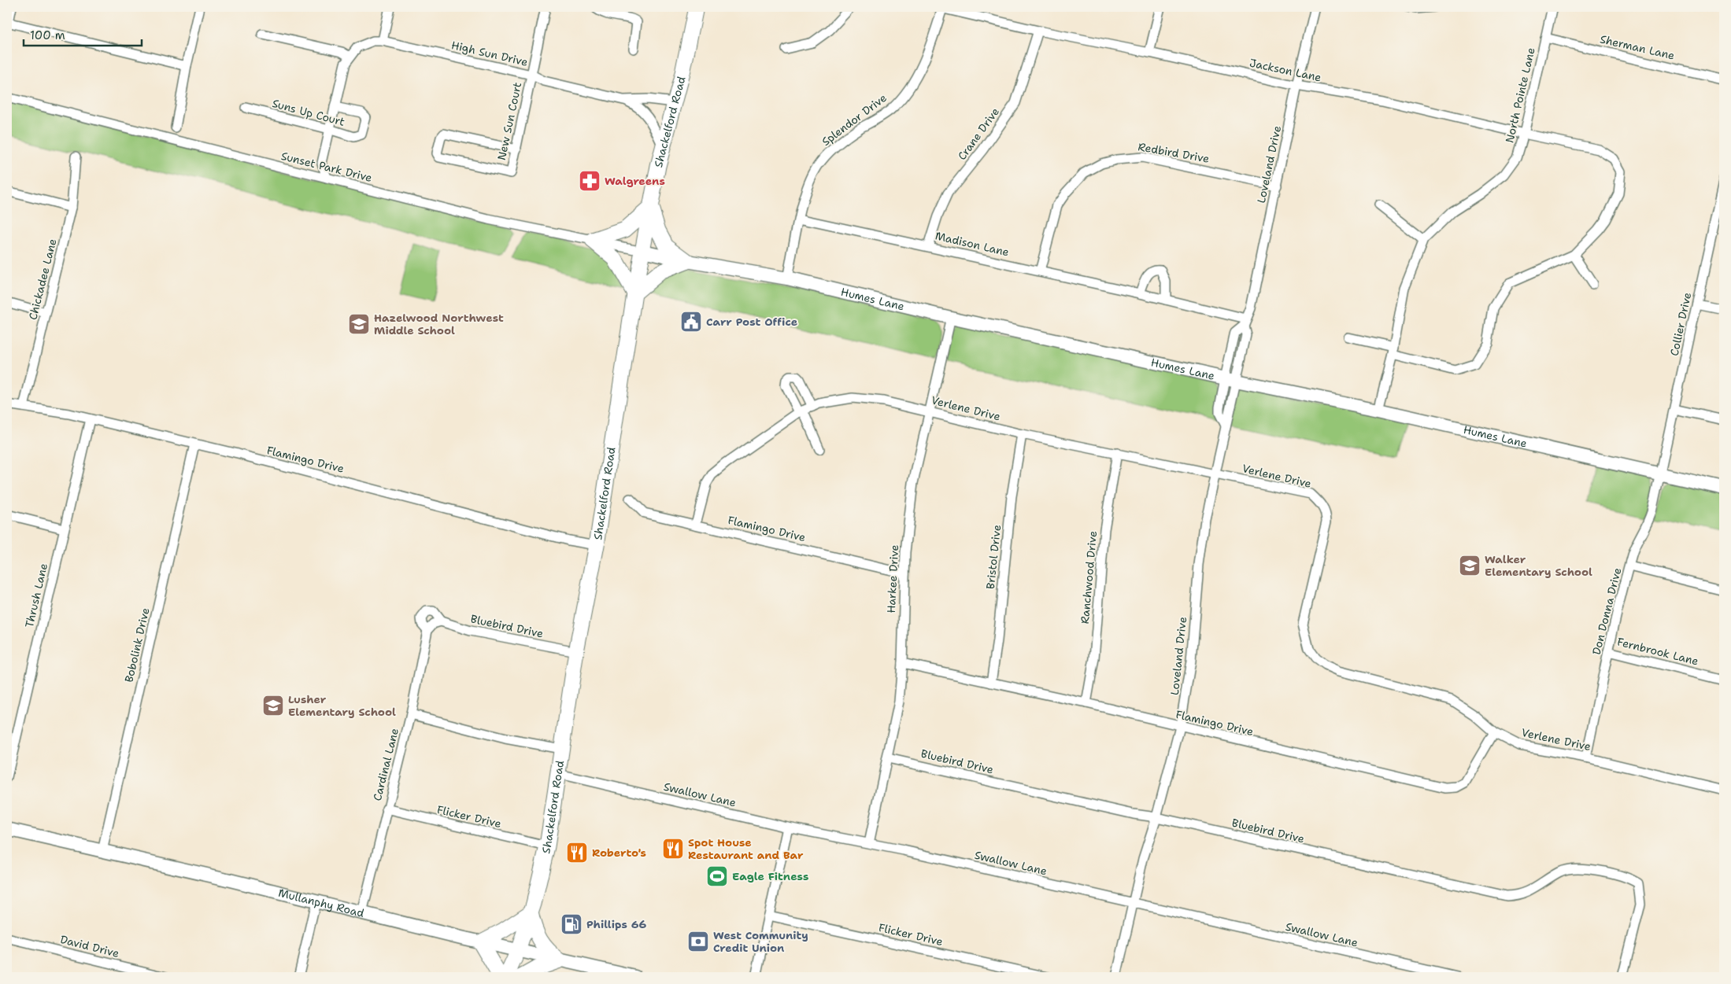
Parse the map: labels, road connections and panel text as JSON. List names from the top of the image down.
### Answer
{
  "streets": {
    "main road": ["Shackelford Road"],
    "street": [
      "Sherman Lane",
      "High Sun Drive",
      "Jackson Lane",
      "North Pointe Lane",
      "Suns Up Court",
      "Splendor Drive",
      "New Sun Court",
      "Crane Drive",
      "Redbird Drive",
      "Loveland Drive",
      "Sunset Park Drive",
      "Madison Lane",
      "Chickadee Lane",
      "Humes Lane",
      "Collier Drive",
      "Verlene Drive",
      "Flamingo Drive",
      "Bristol Drive",
      "Ranchwood Drive",
      "Harkee Drive",
      "Thrush Lane",
      "Don Donna Drive",
      "Bluebird Drive",
      "Bobolink Drive",
      "Fernbrook Lane",
      "Cardinal Lane",
      "Swallow Lane",
      "Flicker Drive",
      "Mullanphy Road",
      "David Drive"
    ]
  },
  "crossings": [
    ["Sherman Lane", "North Pointe Lane"],
    ["High Sun Drive", "Suns Up Court"],
    ["High Sun Drive", "New Sun Court"],
    ["High Sun Drive", "Shackelford Road"],
    ["High Sun Drive", "Sunset Park Drive"],
    ["Jackson Lane", "North Pointe Lane"],
    ["Jackson Lane", "Splendor Drive"],
    ["Jackson Lane", "Crane Drive"],
    ["Jackson Lane", "Loveland Drive"],
    ["North Pointe Lane", "Humes Lane"],
    ["Splendor Drive", "Madison Lane"],
    ["Splendor Drive", "Humes Lane"],
    ["Shackelford Road", "Sunset Park Drive"],
    ["Shackelford Road", "Humes Lane"],
    ["Shackelford Road", "Flamingo Drive"],
    ["Shackelford Road", "Bluebird Drive"],
    ["Shackelford Road", "Swallow Lane"],
    ["Shackelford Road", "Flicker Drive"],
    ["Shackelford Road", "Mullanphy Road"],
    ["Crane Drive", "Madison Lane"],
    ["Redbird Drive", "Loveland Drive"],
    ["Redbird Drive", "Madison Lane"],
    ["Loveland Drive", "Madison Lane"],
    ["Loveland Drive", "Humes Lane"],
    ["Loveland Drive", "Verlene Drive"],
    ["Loveland Drive", "Flamingo Drive"],
    ["Loveland Drive", "Bluebird Drive"],
    ["Loveland Drive", "Swallow Lane"],
    ["Sunset Park Drive", "Humes Lane"],
    ["Chickadee Lane", "Flamingo Drive"],
    ["Humes Lane", "Collier Drive"],
    ["Humes Lane", "Harkee Drive"],
    ["Humes Lane", "Don Donna Drive"],
    ["Collier Drive", "Don Donna Drive"],
    ["Verlene Drive", "Flamingo Drive"],
    ["Verlene Drive", "Bristol Drive"],
    ["Verlene Drive", "Ranchwood Drive"],
    ["Verlene Drive", "Harkee Drive"],
    ["Verlene Drive", "Don Donna Drive"],
    ["Flamingo Drive", "Bristol Drive"],
    ["Flamingo Drive", "Ranchwood Drive"],
    ["Flamingo Drive", "Harkee Drive"],
    ["Flamingo Drive", "Thrush Lane"],
    ["Flamingo Drive", "Bobolink Drive"],
    ["Harkee Drive", "Bluebird Drive"],
    ["Harkee Drive", "Swallow Lane"],
    ["Don Donna Drive", "Fernbrook Lane"],
    ["Bluebird Drive", "Cardinal Lane"],
    ["Bobolink Drive", "Mullanphy Road"],
    ["Cardinal Lane", "Flicker Drive"],
    ["Cardinal Lane", "Mullanphy Road"]
  ],
  "places": {
    "pharmacy": ["Walgreens"],
    "public building": ["Carr Post Office"],
    "school or university": ["Hazelwood Northwest Middle School", "Walker Elementary School", "Lusher Elementary School"],
    "restaurant": ["Spot House Restaurant and Bar", "Roberto's"],
    "sports": ["Eagle Fitness"],
    "fuel station": ["Phillips 66"],
    "bank": ["West Community Credit Union"]
  },
  "scale_bar": "100 m"
}
